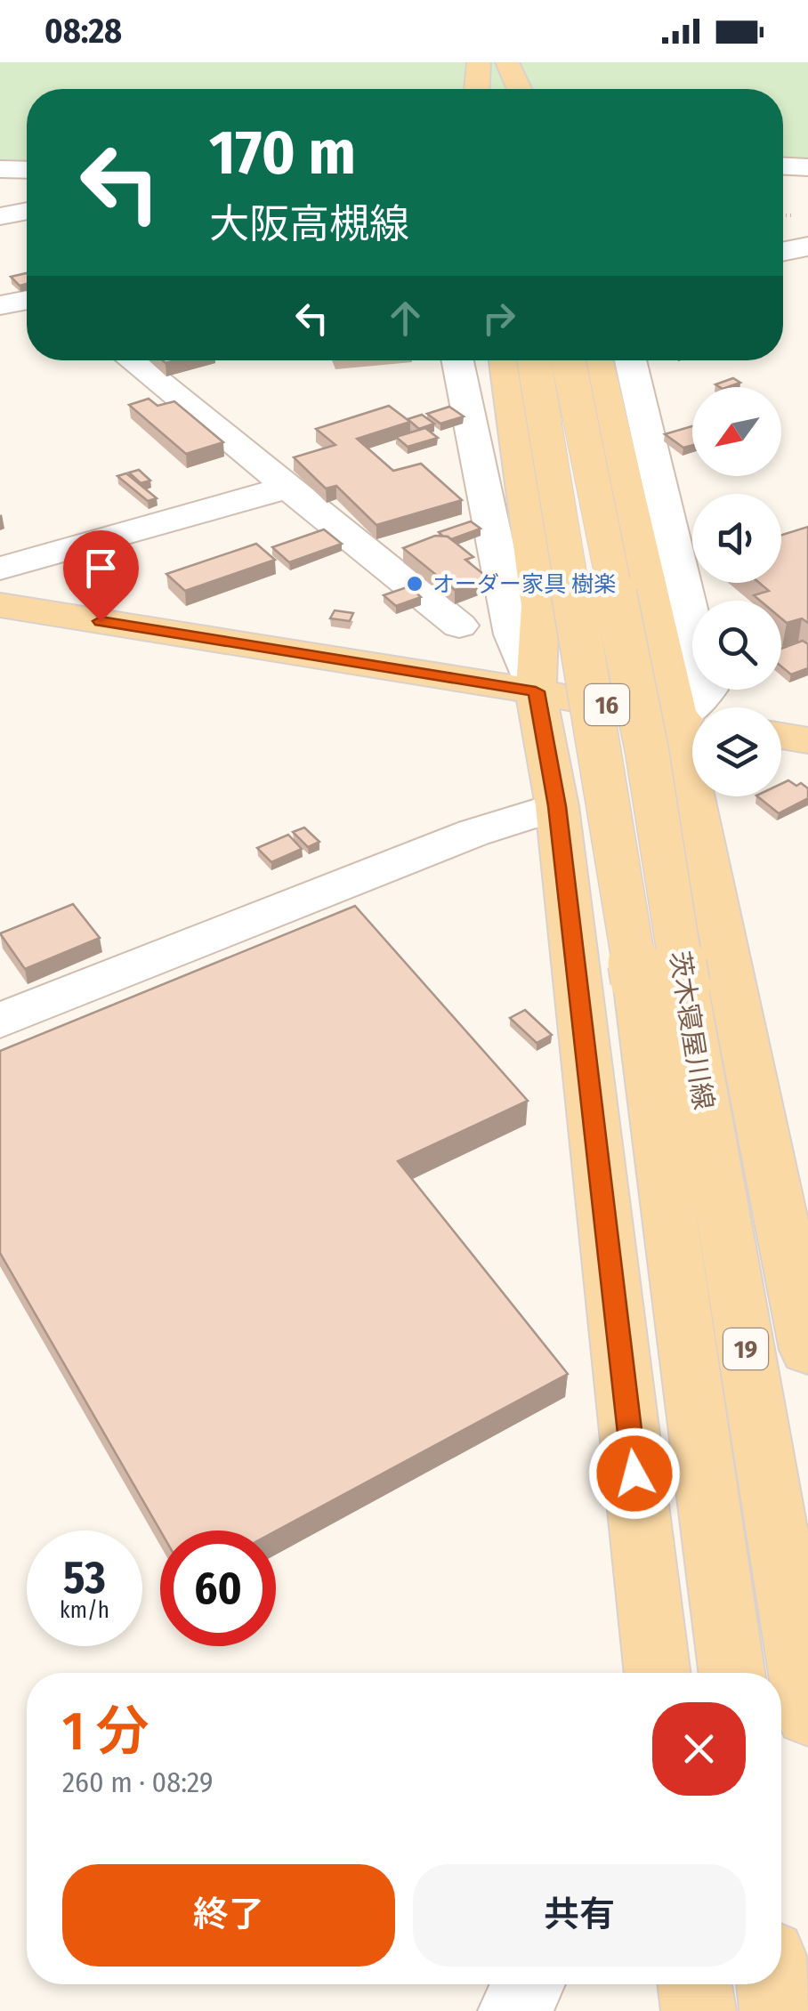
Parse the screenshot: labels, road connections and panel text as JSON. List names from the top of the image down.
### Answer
{
  "streets": {
    "main road": ["16", "茨木寝屋川線", "19"]
  },
  "places": ["オーダー家具 樹楽"],
  "north": "bottom left",
  "page": {
    "status": "08:28",
    "turn": ["170 m", "大阪高槻線"],
    "speed": "53 km/h",
    "limit": "60",
    "heading": ["1 分", "260 m · 08:29"],
    "buttons": ["終了", "共有"]
  }
}
